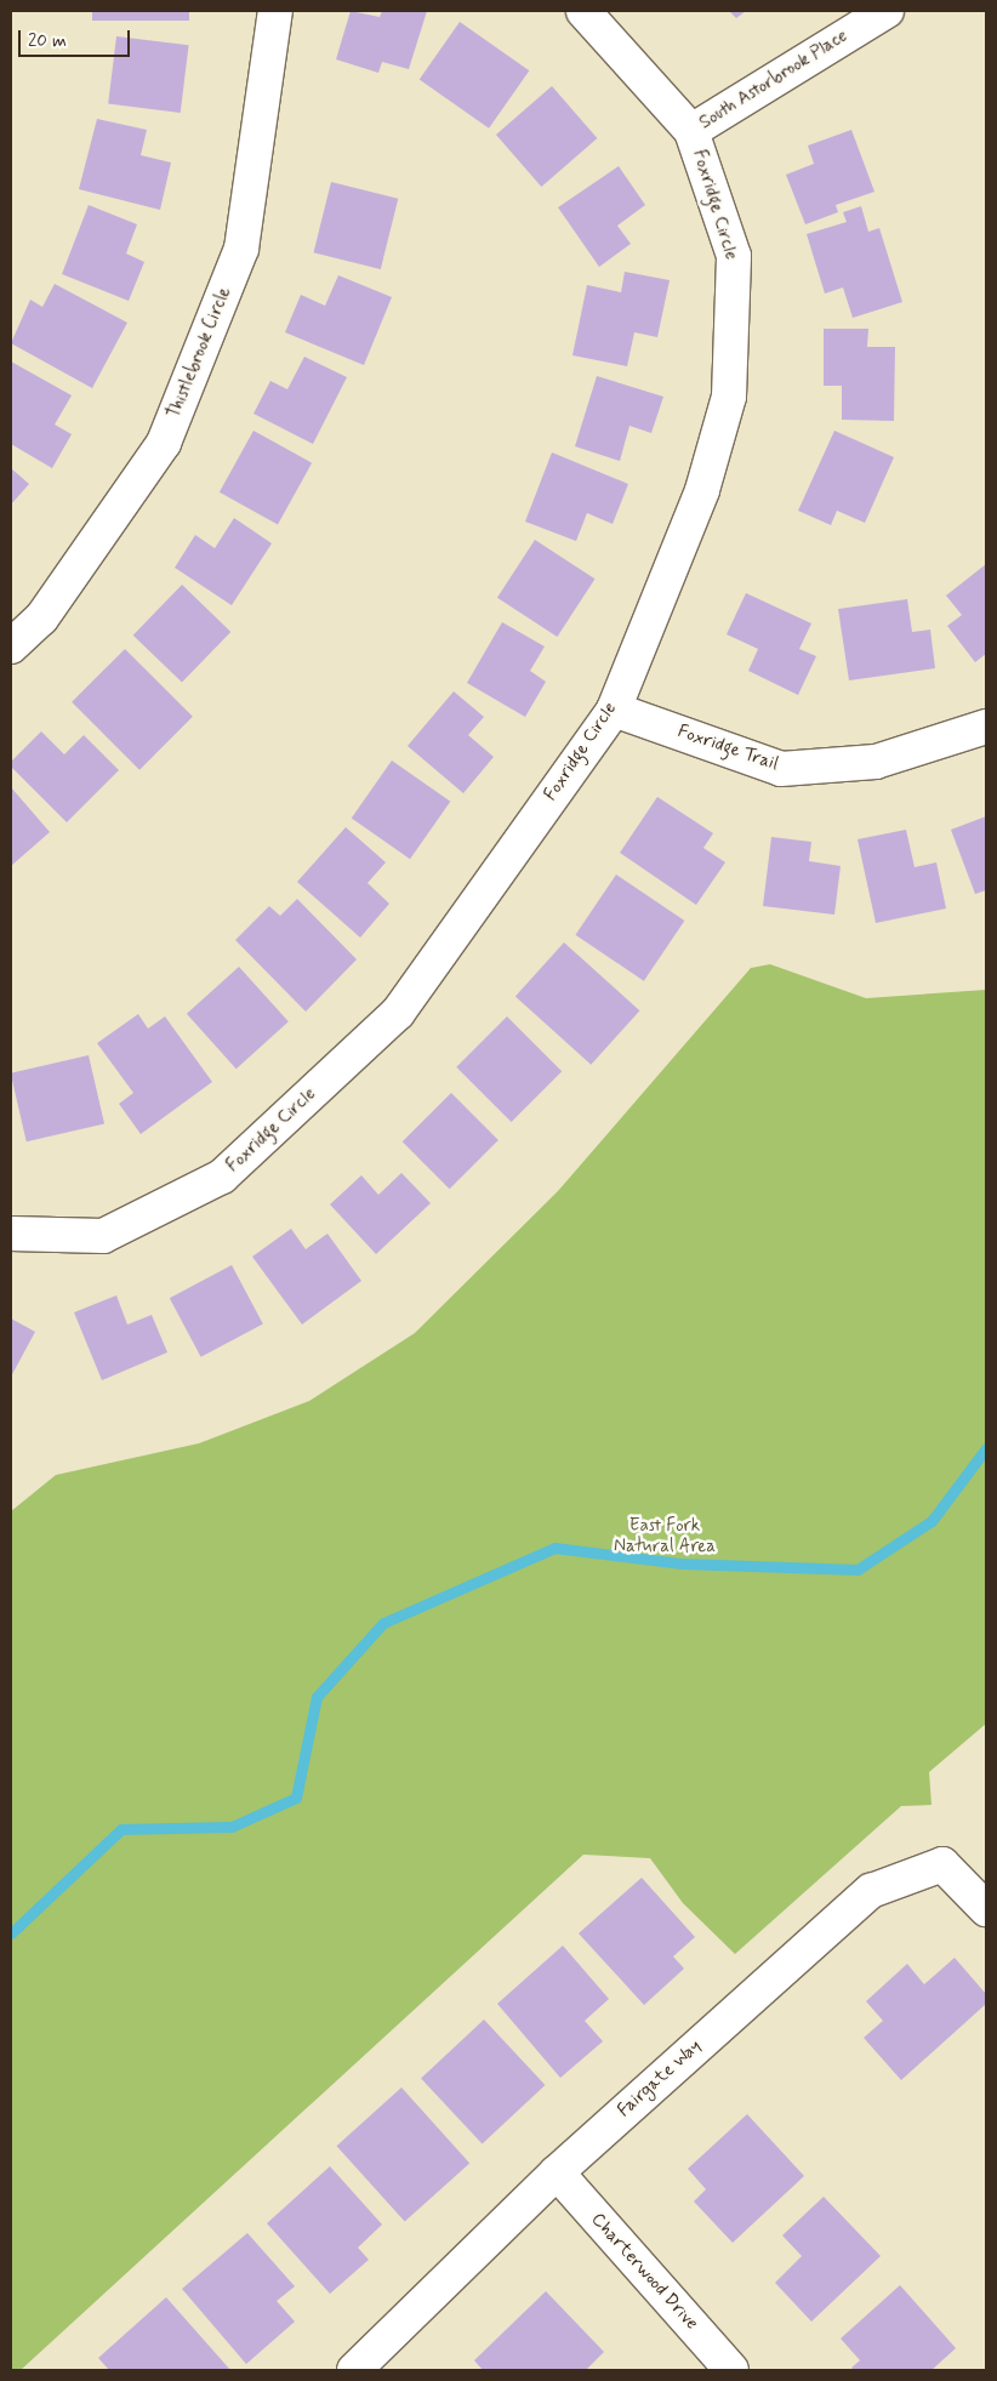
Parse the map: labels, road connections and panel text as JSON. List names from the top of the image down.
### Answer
{
  "streets": {
    "street": [
      "South Astorbrook Place",
      "Foxridge Circle",
      "Thistlebrook Circle",
      "Foxridge Trail",
      "Fairgate Way",
      "Charterwood Drive"
    ]
  },
  "crossings": [
    ["South Astorbrook Place", "Foxridge Circle"],
    ["Foxridge Circle", "Foxridge Trail"],
    ["Fairgate Way", "Charterwood Drive"]
  ],
  "parks": ["East Fork Natural Area"],
  "scale_bar": "20 m"
}
